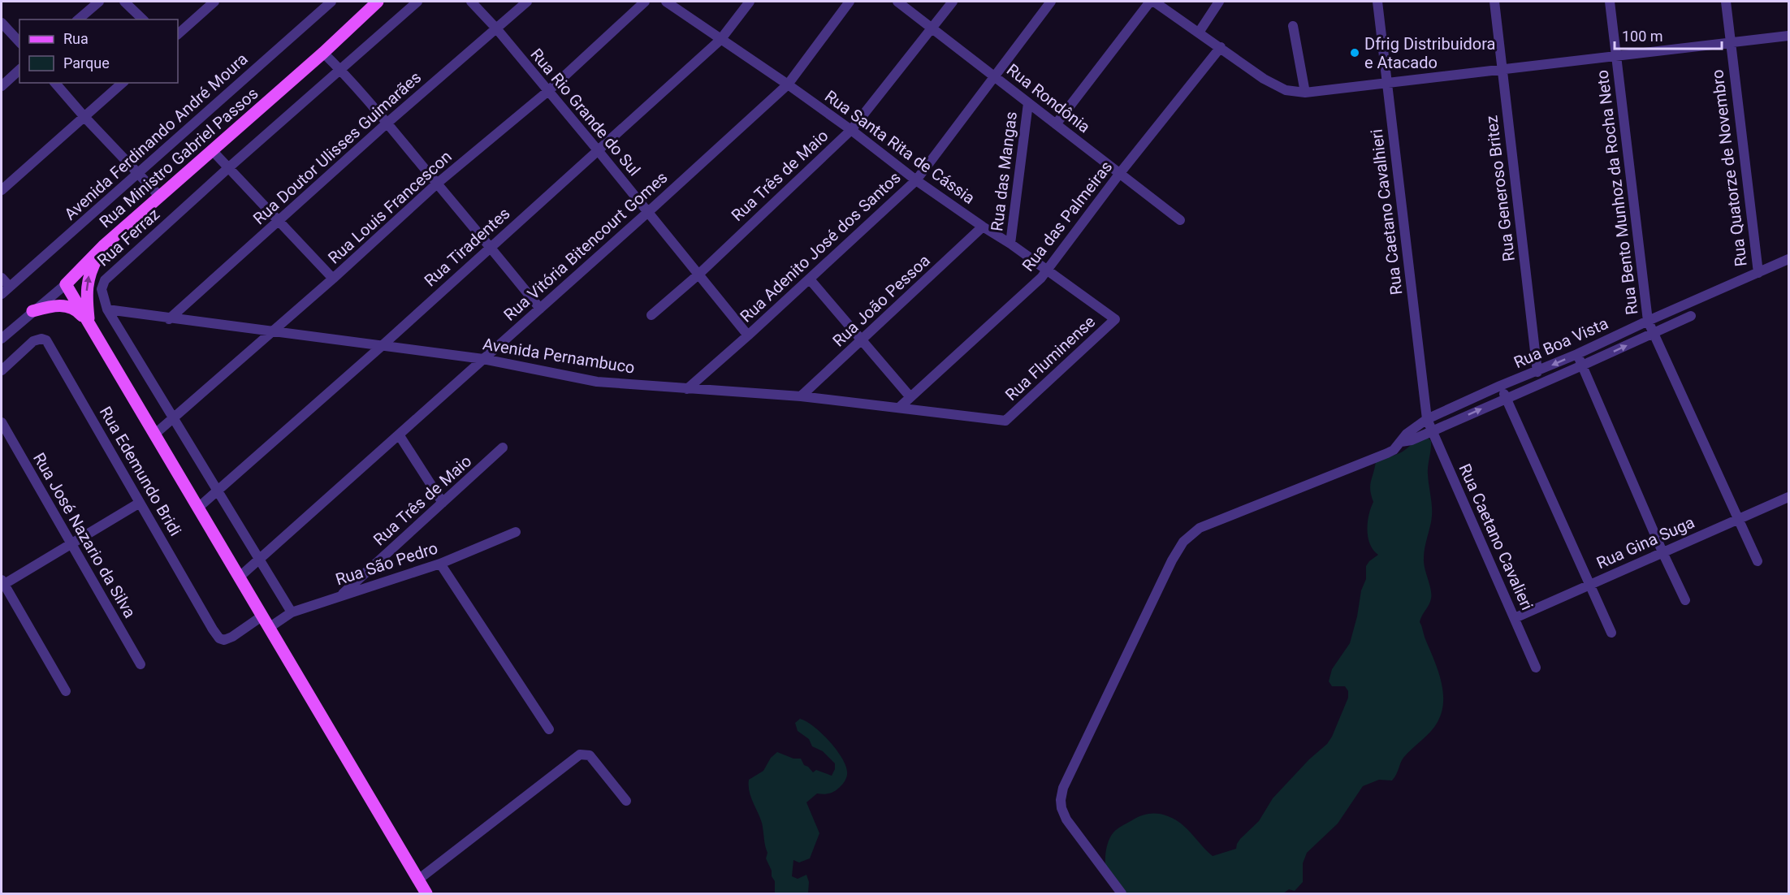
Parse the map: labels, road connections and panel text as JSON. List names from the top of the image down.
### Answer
{
  "streets": {
    "main road": ["Rua Ministro Gabriel Passos"],
    "street": [
      "Rua Rondônia",
      "Rua Rio Grande do Sul",
      "Avenida Ferdinando André Moura",
      "Rua Santa Rita de Cássia",
      "Rua Doutor Ulisses Guimarães",
      "Rua Quatorze de Novembro",
      "Rua das Mangas",
      "Rua Três de Maio",
      "Rua Generoso Britez",
      "Rua Bento Munhoz da Rocha Neto",
      "Rua Louis Francescon",
      "Rua Caetano Cavalhieri",
      "Rua das Palmeiras",
      "Rua Ferraz",
      "Rua Vitória Bitencourt Gomes",
      "Rua Tiradentes",
      "Rua Adenito José dos Santos",
      "Rua João Pessoa",
      "Rua Boa Vista",
      "Avenida Pernambuco",
      "Rua Fluminense",
      "Rua Edemundo Bridi",
      "Rua José Nazario da Silva",
      "Rua Caetano Cavalieri",
      "Rua Gina Suga",
      "Rua São Pedro"
    ]
  },
  "crossings": [
    ["Rua Rondônia", "Rua das Mangas"],
    ["Rua Rondônia", "Rua Três de Maio"],
    ["Rua Rondônia", "Rua das Palmeiras"],
    ["Rua Rondônia", "Rua Adenito José dos Santos"],
    ["Rua Rio Grande do Sul", "Rua Doutor Ulisses Guimarães"],
    ["Rua Rio Grande do Sul", "Rua Três de Maio"],
    ["Rua Rio Grande do Sul", "Rua Louis Francescon"],
    ["Rua Rio Grande do Sul", "Rua Vitória Bitencourt Gomes"],
    ["Rua Rio Grande do Sul", "Rua Tiradentes"],
    ["Rua Rio Grande do Sul", "Rua Adenito José dos Santos"],
    ["Rua Santa Rita de Cássia", "Rua das Mangas"],
    ["Rua Santa Rita de Cássia", "Rua Três de Maio"],
    ["Rua Santa Rita de Cássia", "Rua das Palmeiras"],
    ["Rua Santa Rita de Cássia", "Rua Vitória Bitencourt Gomes"],
    ["Rua Santa Rita de Cássia", "Rua Tiradentes"],
    ["Rua Santa Rita de Cássia", "Rua Adenito José dos Santos"],
    ["Rua Santa Rita de Cássia", "Rua João Pessoa"],
    ["Rua Santa Rita de Cássia", "Rua Fluminense"],
    ["Rua Doutor Ulisses Guimarães", "Avenida Pernambuco"],
    ["Rua Quatorze de Novembro", "Rua Boa Vista"],
    ["Rua Três de Maio", "Rua São Pedro"],
    ["Rua Generoso Britez", "Rua Boa Vista"],
    ["Rua Bento Munhoz da Rocha Neto", "Rua Boa Vista"],
    ["Rua Bento Munhoz da Rocha Neto", "Rua Gina Suga"],
    ["Rua Louis Francescon", "Rua Ferraz"],
    ["Rua Louis Francescon", "Avenida Pernambuco"],
    ["Rua Caetano Cavalhieri", "Rua Boa Vista"],
    ["Rua Caetano Cavalhieri", "Rua Caetano Cavalieri"],
    ["Rua das Palmeiras", "Avenida Pernambuco"],
    ["Rua Ferraz", "Rua Vitória Bitencourt Gomes"],
    ["Rua Ferraz", "Rua Tiradentes"],
    ["Rua Ferraz", "Avenida Pernambuco"],
    ["Rua Ferraz", "Rua São Pedro"],
    ["Rua Vitória Bitencourt Gomes", "Avenida Pernambuco"],
    ["Rua Tiradentes", "Avenida Pernambuco"],
    ["Rua Adenito José dos Santos", "Avenida Pernambuco"],
    ["Rua João Pessoa", "Avenida Pernambuco"],
    ["Rua Boa Vista", "Rua Caetano Cavalieri"],
    ["Avenida Pernambuco", "Rua Fluminense"],
    ["Rua Caetano Cavalieri", "Rua Gina Suga"]
  ],
  "places": ["Dfrig Distribuidora e Atacado"],
  "legend": ["Rua", "Parque"],
  "scale_bar": "100 m"
}
